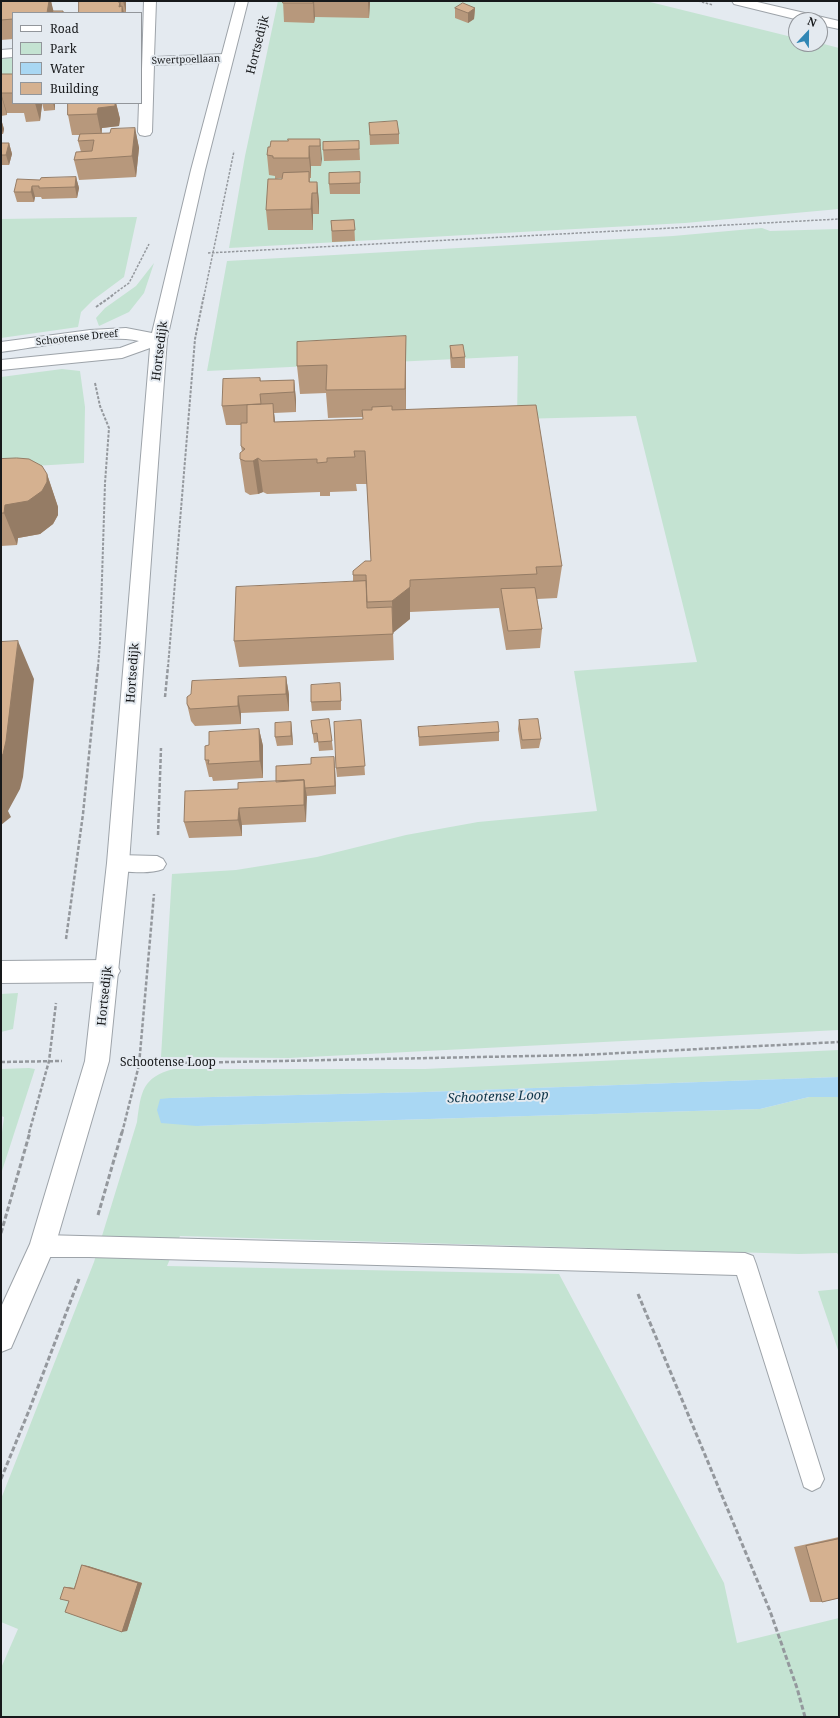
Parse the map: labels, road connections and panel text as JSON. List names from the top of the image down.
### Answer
{
  "streets": {
    "street": ["Hortsedijk", "Swertpoellaan", "Schootense Dreef"],
    "path": ["Schootense Loop"]
  },
  "crossings": [
    ["Hortsedijk", "Swertpoellaan"],
    ["Hortsedijk", "Schootense Dreef"],
    ["Hortsedijk", "Schootense Loop"]
  ],
  "water": ["Schootense Loop"],
  "legend": [
    "Road",
    "Park",
    "Water",
    "Building"
  ],
  "north": "top"
}
